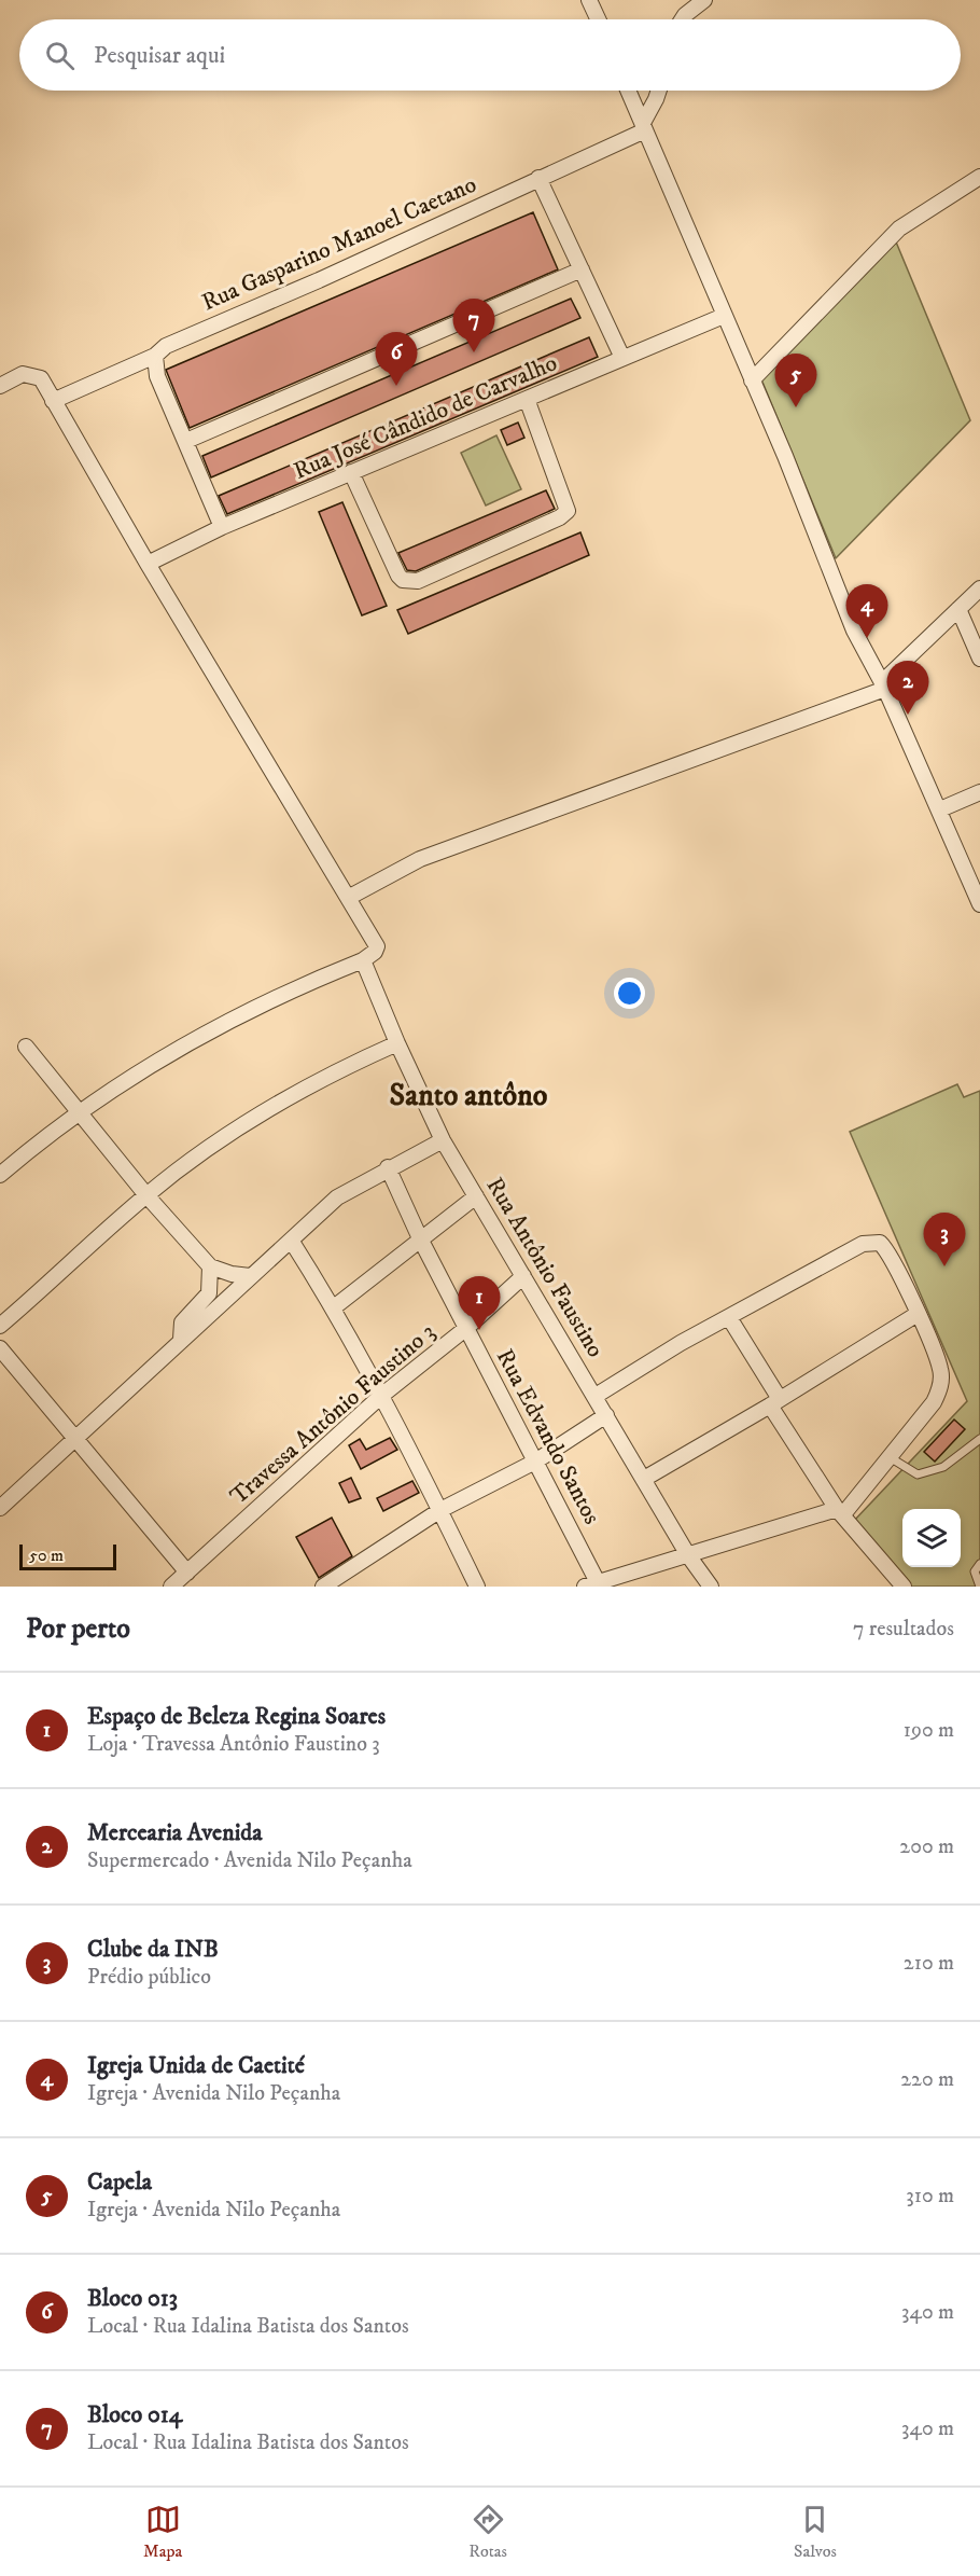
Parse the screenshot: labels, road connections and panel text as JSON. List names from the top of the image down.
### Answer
{
  "streets": {
    "street": [
      "Rua Gasparino Manoel Caetano",
      "Rua José Cândido de Carvalho",
      "Rua Antônio Faustino",
      "Travessa Antônio Faustino 3",
      "Rua Edvando Santos"
    ]
  },
  "crossings": [
    ["Rua Antônio Faustino", "Travessa Antônio Faustino 3"],
    ["Travessa Antônio Faustino 3", "Rua Edvando Santos"]
  ],
  "districts": ["Santo antôno"],
  "scale_bar": "50 m",
  "page": {
    "search": "Pesquisar aqui",
    "pins": [
      "7",
      "6",
      "5",
      "4",
      "2",
      "3",
      "1"
    ],
    "scale": "50 m",
    "heading": ["Por perto", "7 resultados"],
    "list": [
      {
        "mark": "1",
        "name": "Espaço de Beleza Regina Soares",
        "note": "Loja · Travessa Antônio Faustino 3",
        "value": "190 m"
      },
      {
        "mark": "2",
        "name": "Mercearia Avenida",
        "note": "Supermercado · Avenida Nilo Peçanha",
        "value": "200 m"
      },
      {
        "mark": "3",
        "name": "Clube da INB",
        "note": "Prédio público",
        "value": "210 m"
      },
      {
        "mark": "4",
        "name": "Igreja Unida de Caetité",
        "note": "Igreja · Avenida Nilo Peçanha",
        "value": "220 m"
      },
      {
        "mark": "5",
        "name": "Capela",
        "note": "Igreja · Avenida Nilo Peçanha",
        "value": "310 m"
      },
      {
        "mark": "6",
        "name": "Bloco 013",
        "note": "Local · Rua Idalina Batista dos Santos",
        "value": "340 m"
      },
      {
        "mark": "7",
        "name": "Bloco 014",
        "note": "Local · Rua Idalina Batista dos Santos",
        "value": "340 m"
      }
    ],
    "nav": ["Mapa", "Rotas", "Salvos"]
  }
}
